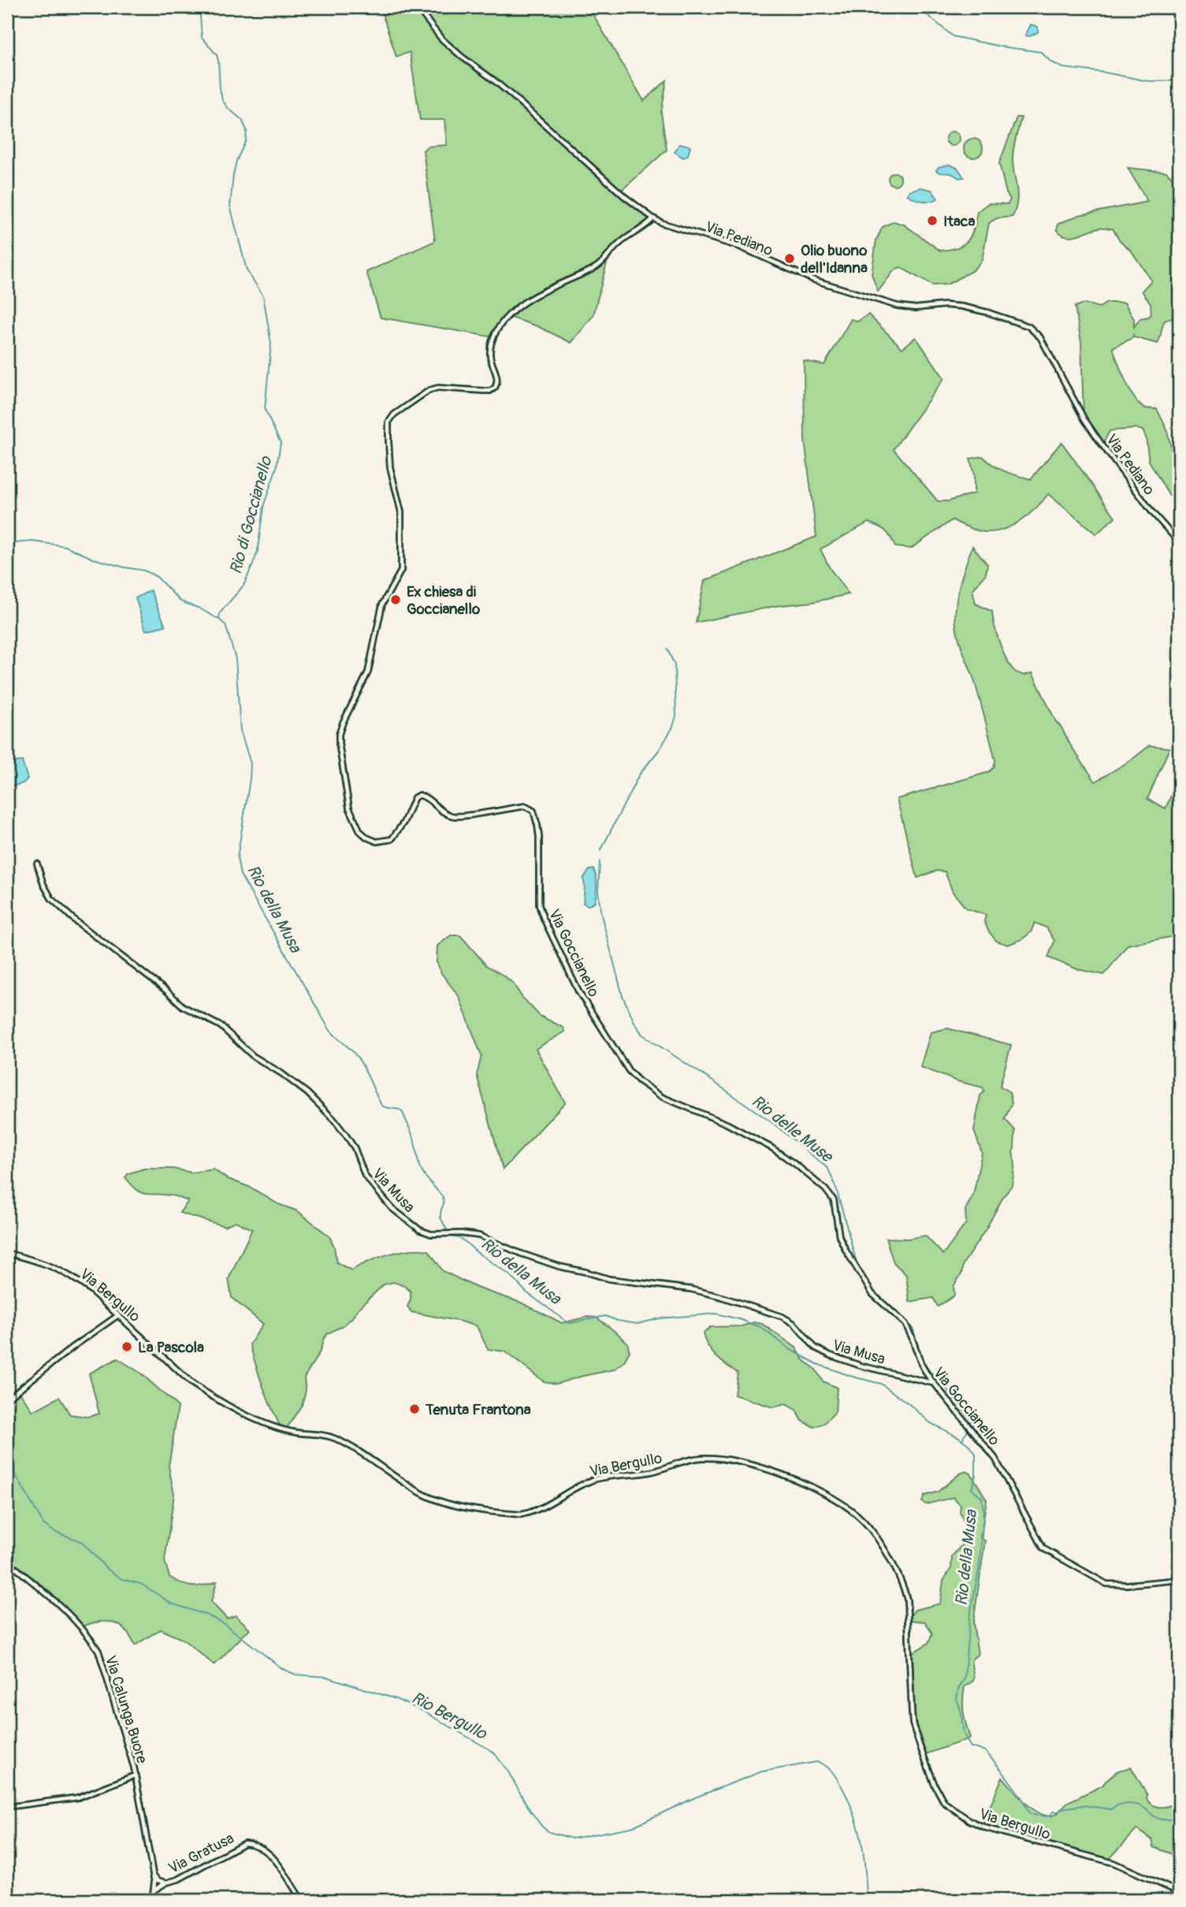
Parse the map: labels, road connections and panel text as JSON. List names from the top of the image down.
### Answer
{
  "streets": {
    "street": [
      "Via Pediano",
      "Via Goccianello",
      "Via Musa",
      "Via Bergullo",
      "Via Calunga Buore",
      "Via Gratusa"
    ]
  },
  "crossings": [
    ["Via Pediano", "Via Goccianello"],
    ["Via Goccianello", "Via Musa"],
    ["Via Calunga Buore", "Via Gratusa"]
  ],
  "water": [
    "Rio di Goccianello",
    "Rio della Musa",
    "Rio delle Muse",
    "Rio Bergullo"
  ],
  "places": [
    "Itaca",
    "Olio buono dell'Idanna",
    "Ex chiesa di Goccianello",
    "La Pascola",
    "Tenuta Frantona"
  ]
}
